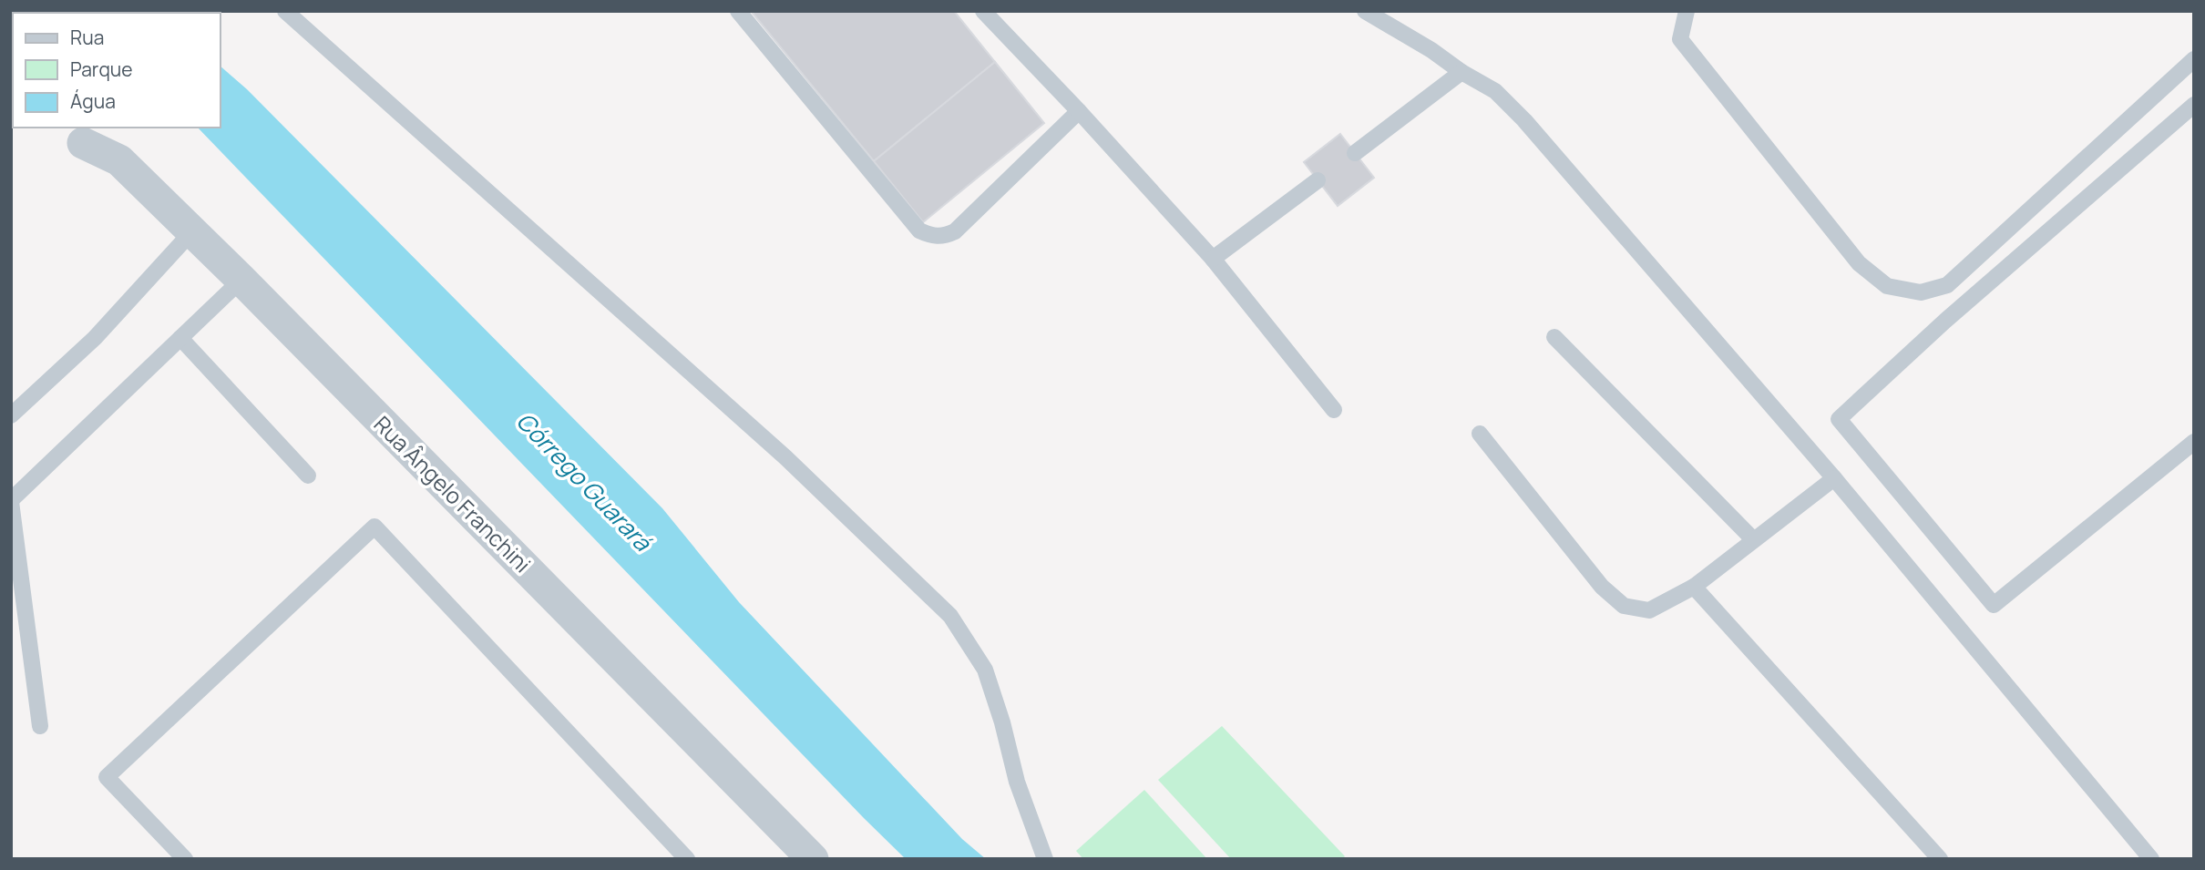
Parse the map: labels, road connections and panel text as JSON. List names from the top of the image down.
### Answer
{
  "streets": {
    "street": ["Rua Ângelo Franchini"]
  },
  "water": ["Córrego Guarará"],
  "legend": ["Rua", "Parque", "Água"]
}
